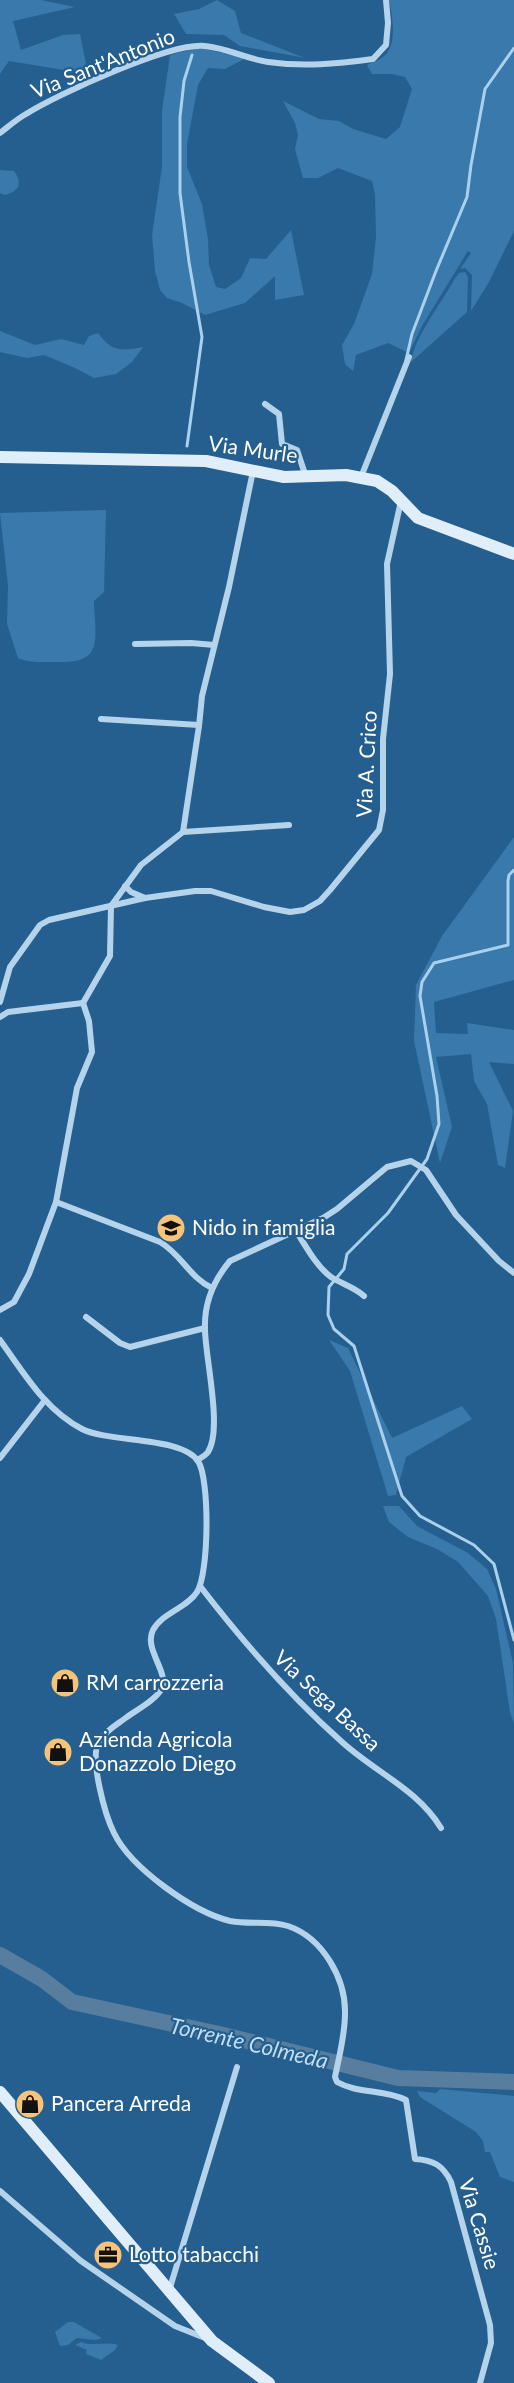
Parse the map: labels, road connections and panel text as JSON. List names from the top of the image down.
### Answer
{
  "streets": {
    "main road": ["Via Murle"],
    "street": [
      "Via Sant'Antonio",
      "Via A. Crico",
      "Via Sega Bassa",
      "Via Cassie"
    ]
  },
  "crossings": [
    ["Via Murle", "Via A. Crico"],
    ["Via Sega Bassa", "Via Cassie"]
  ],
  "water": ["Torrente Colmeda"],
  "places": {
    "school or university": ["Nido in famiglia"],
    "shop": ["RM carrozzeria", "Azienda Agricola Donazzolo Diego", "Pancera Arreda"],
    "office": ["Lotto tabacchi"]
  }
}
